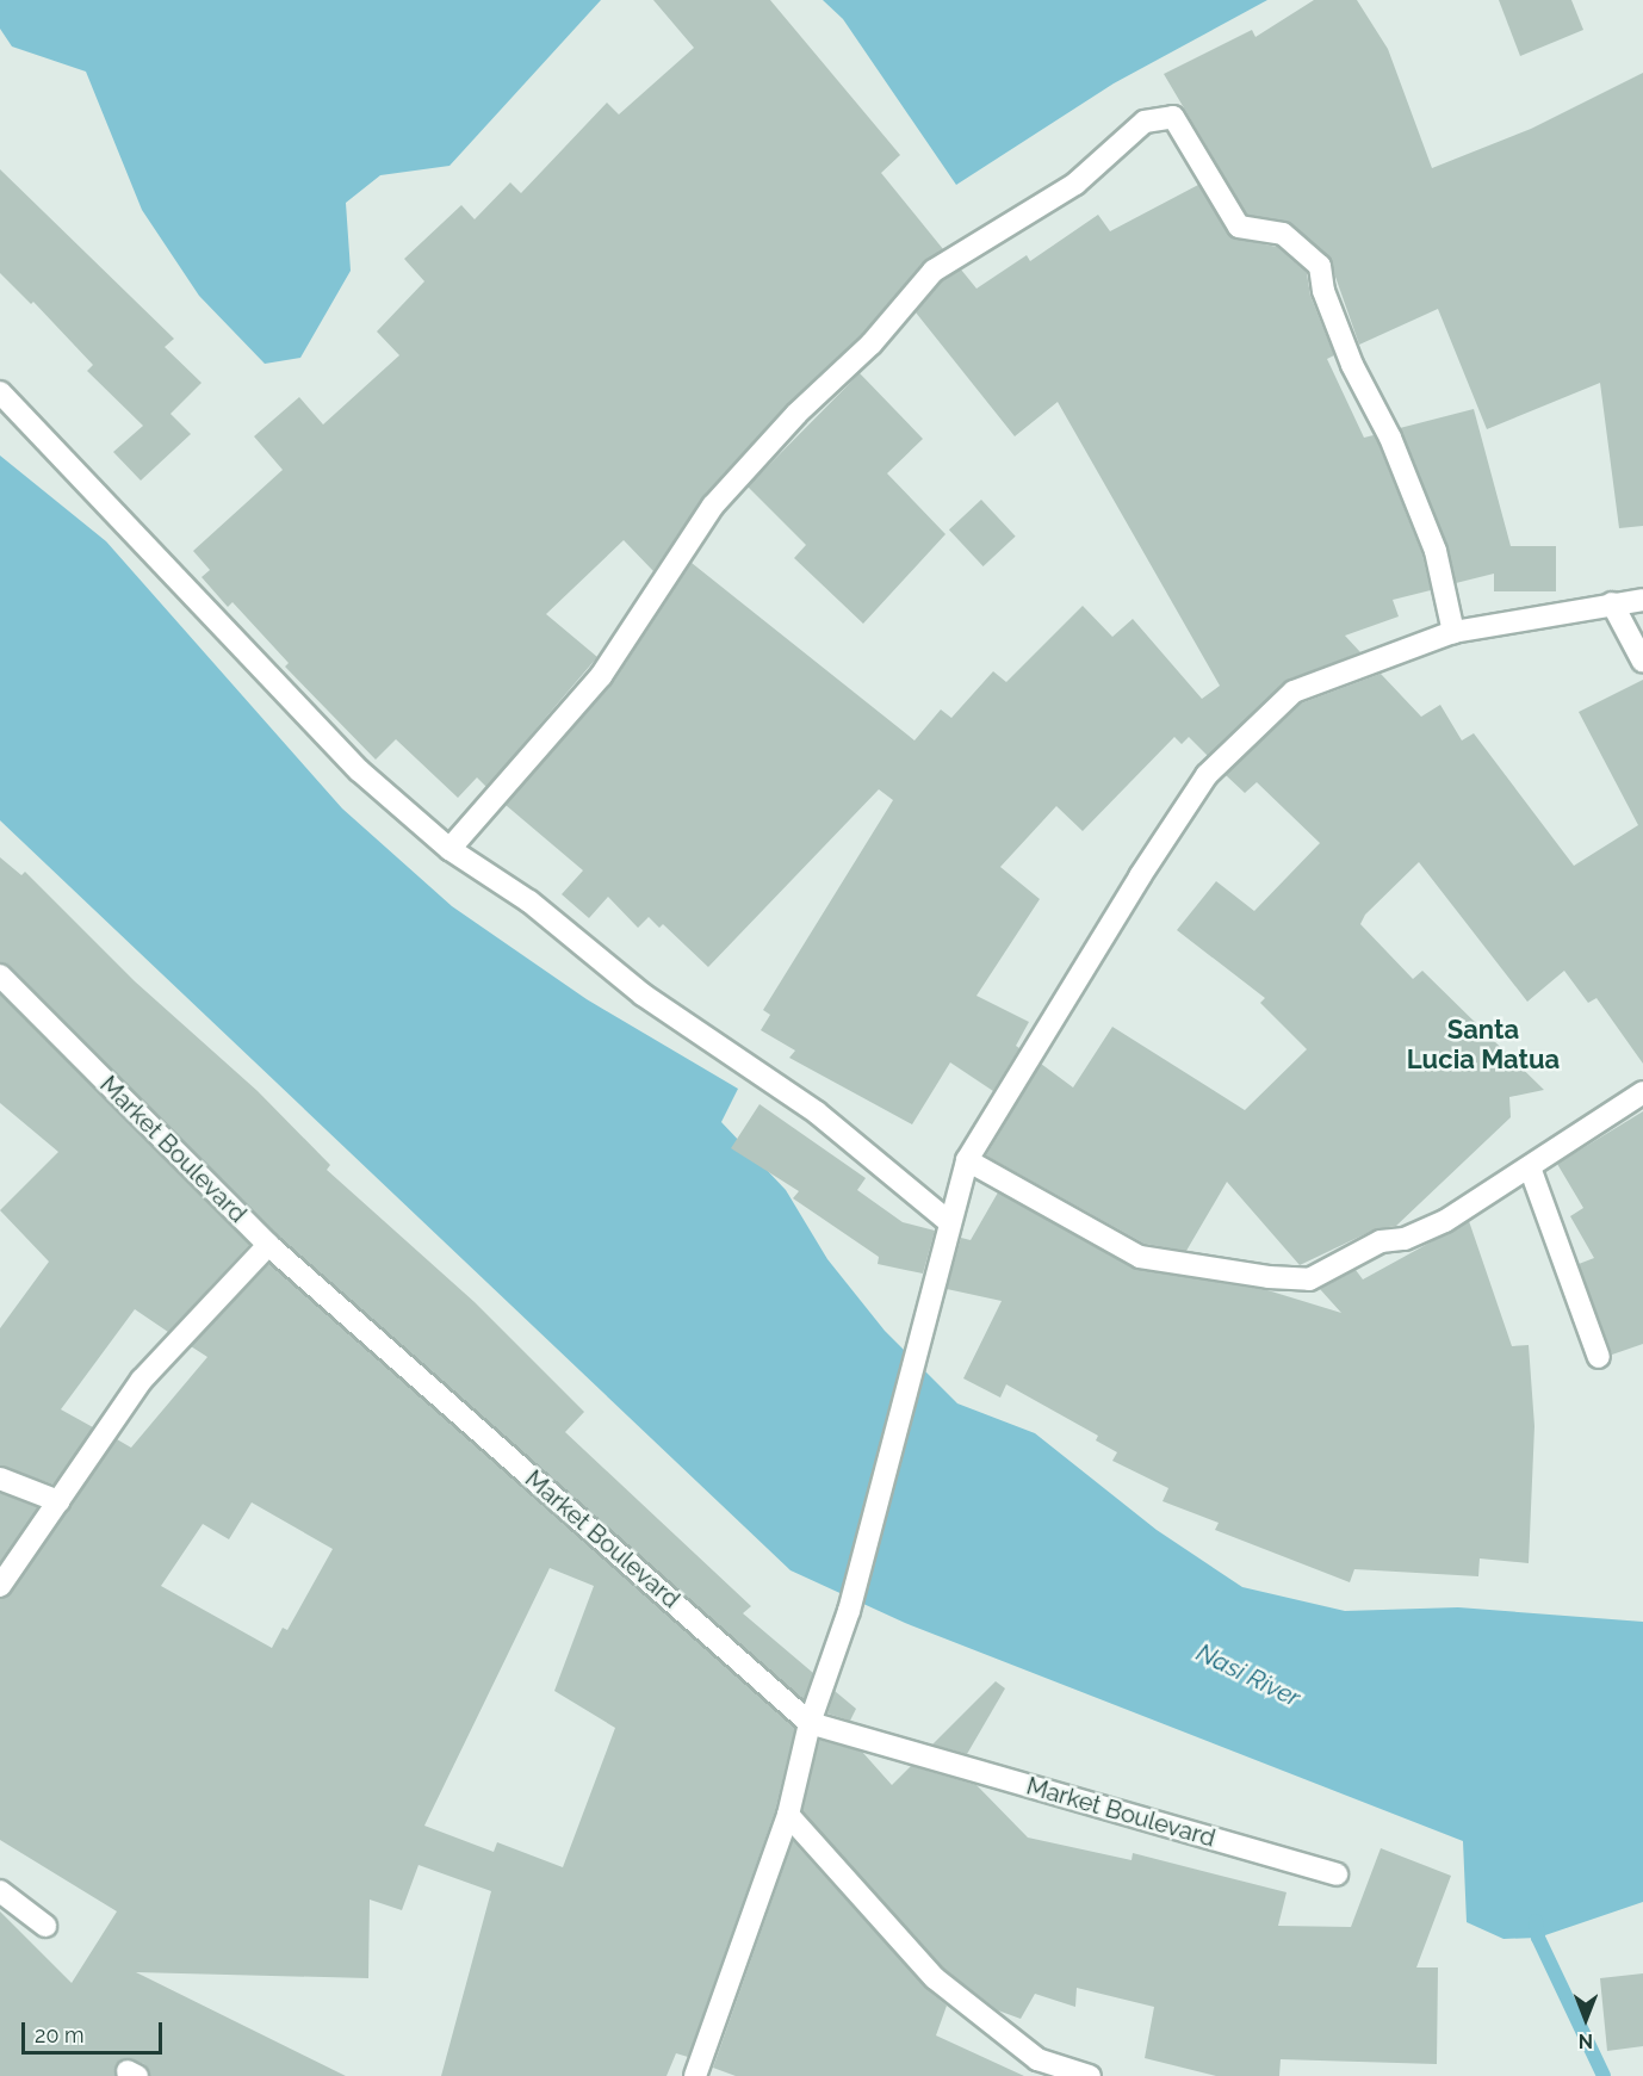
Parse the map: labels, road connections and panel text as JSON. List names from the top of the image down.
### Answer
{
  "streets": {
    "street": ["Market Boulevard"]
  },
  "districts": ["Santa Lucia Matua"],
  "water": ["Nasi River"],
  "scale_bar": "20 m",
  "north": "bottom"
}
